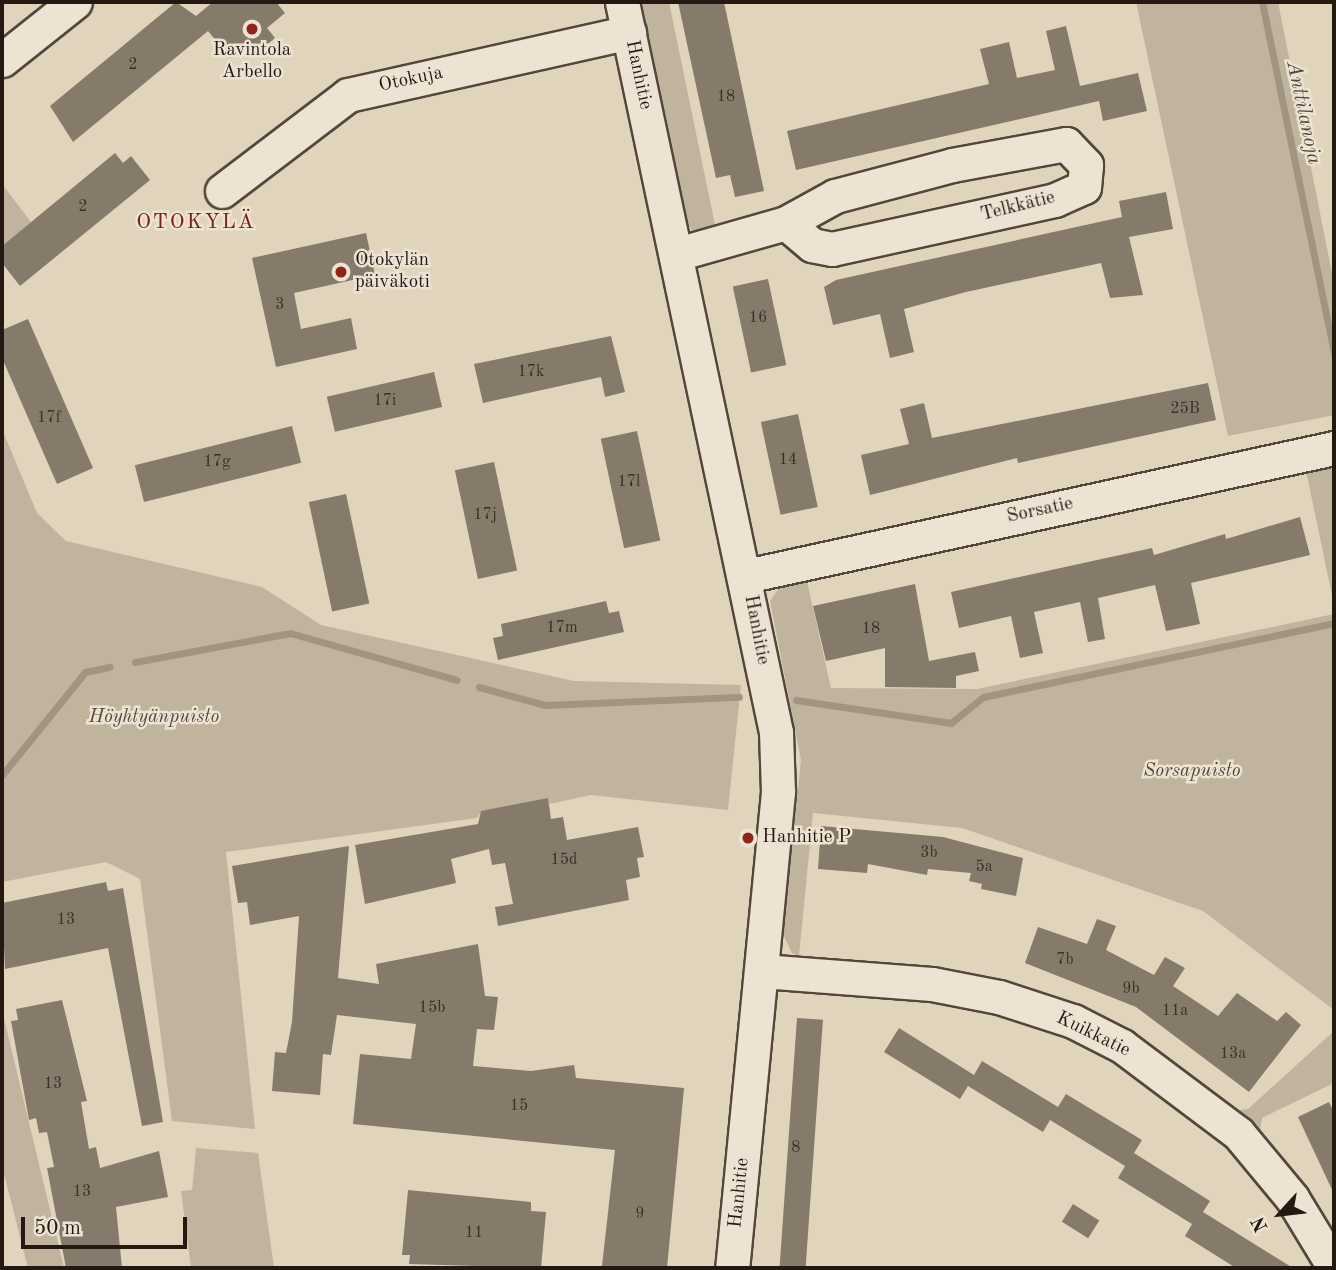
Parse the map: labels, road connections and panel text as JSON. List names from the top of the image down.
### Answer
{
  "streets": {
    "street": [
      "Hanhitie",
      "Otokuja",
      "Telkkätie",
      "Sorsatie",
      "Kuikkatie"
    ]
  },
  "crossings": [
    ["Hanhitie", "Otokuja"],
    ["Hanhitie", "Telkkätie"],
    ["Hanhitie", "Sorsatie"],
    ["Hanhitie", "Kuikkatie"]
  ],
  "districts": ["OTOKYLÄ"],
  "water": ["Anttilanoja"],
  "parks": ["Höyhtyänpuisto", "Sorsapuisto"],
  "places": ["Ravintola Arbello", "Otokylän päiväkoti", "Hanhitie P"],
  "house_numbers": [
    "2",
    "18",
    "2",
    "3",
    "16",
    "17k",
    "17i",
    "25B",
    "17f",
    "14",
    "17g",
    "17l",
    "17j",
    "17m",
    "18",
    "3b",
    "15d",
    "5a",
    "13",
    "7b",
    "9b",
    "15b",
    "11a",
    "13a",
    "13",
    "15",
    "8",
    "13",
    "9",
    "11"
  ],
  "scale_bar": "50 m",
  "north": "bottom left"
}
